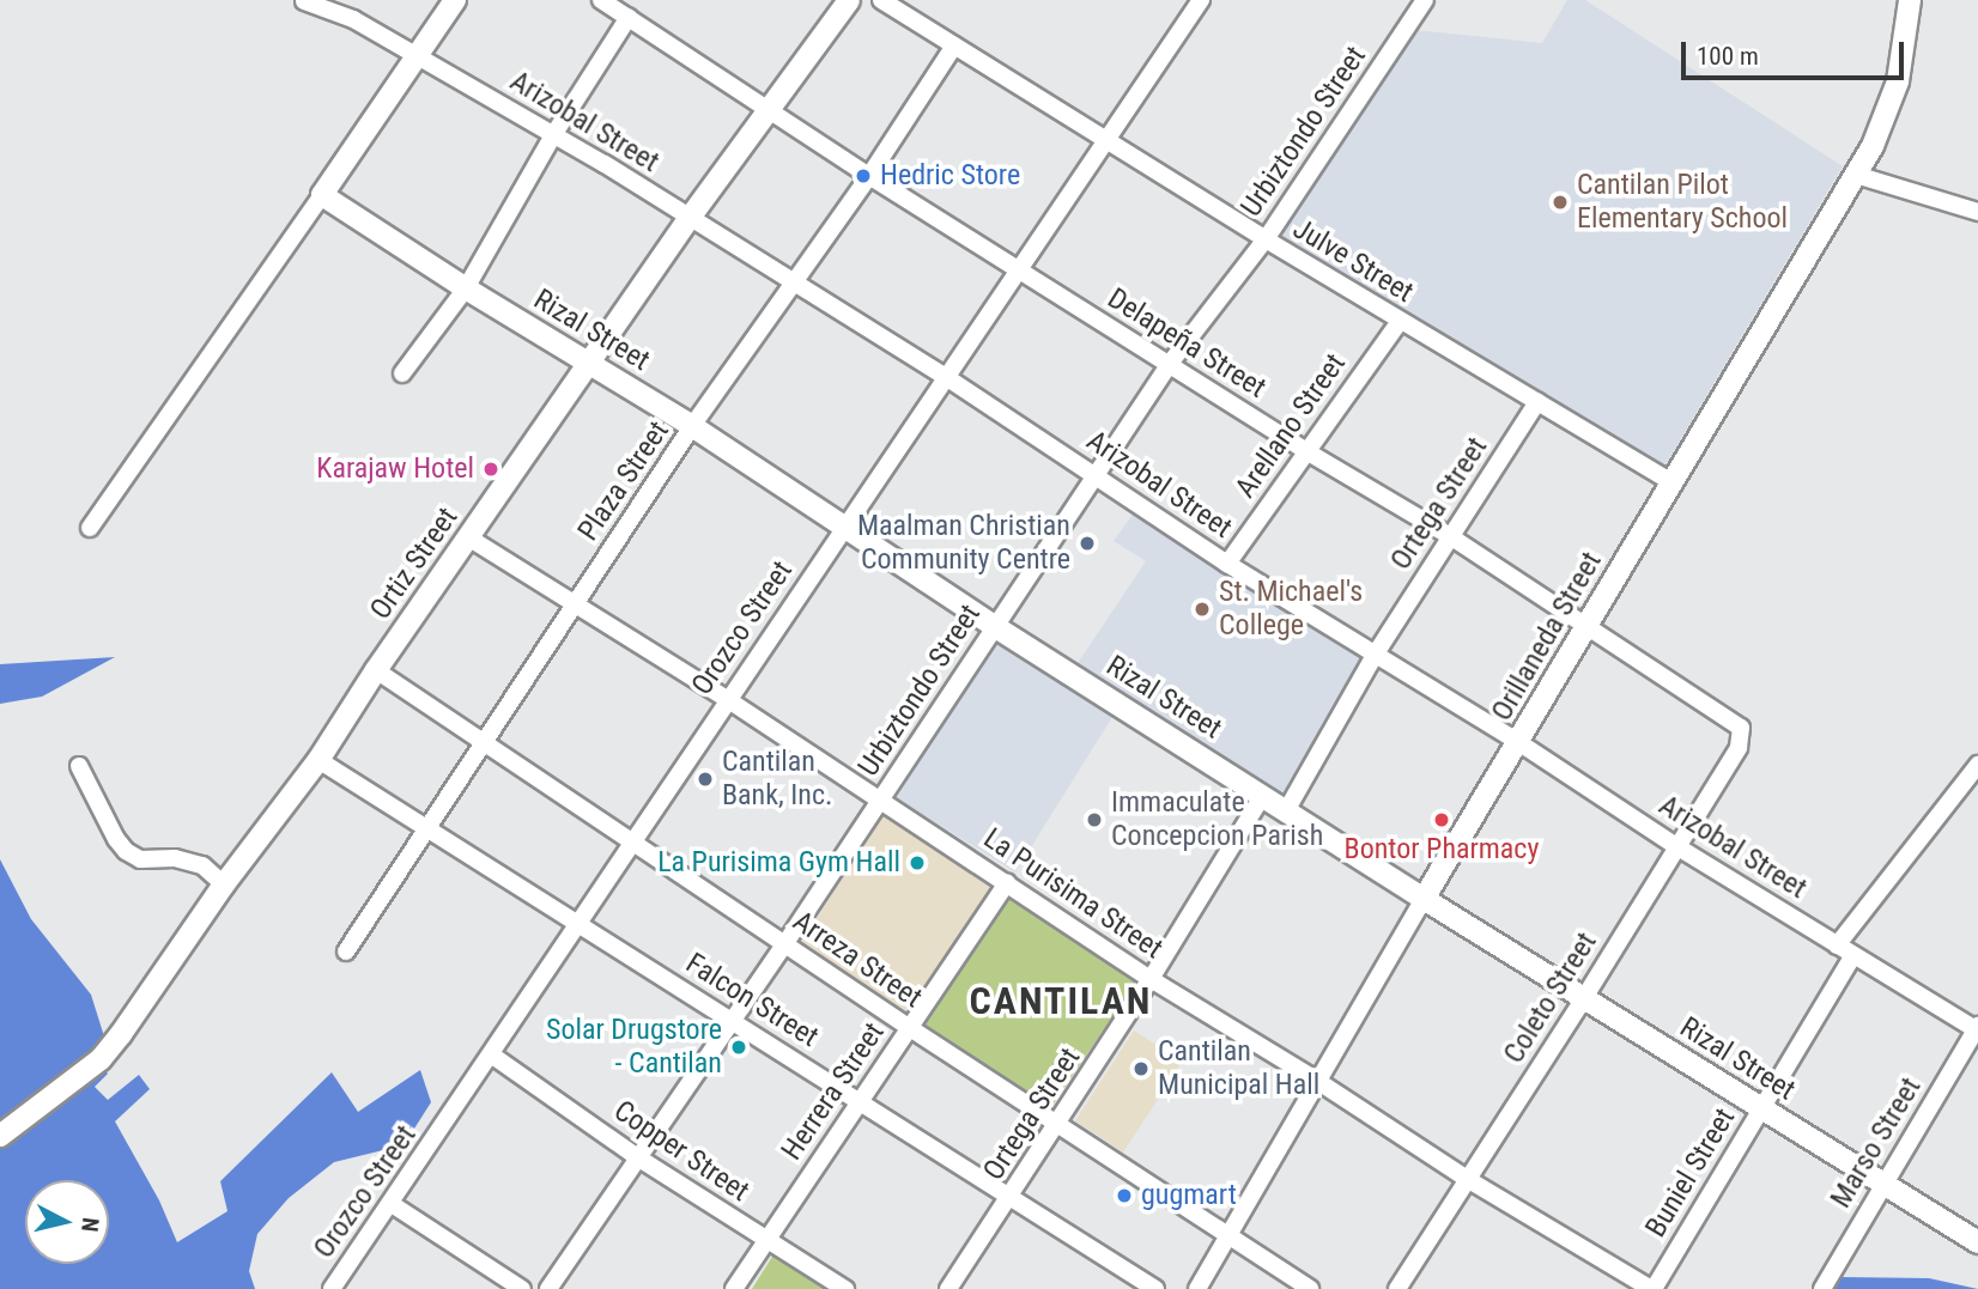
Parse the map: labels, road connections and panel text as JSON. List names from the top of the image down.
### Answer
{
  "streets": {
    "street": [
      "Arizobal Street",
      "Urbiztondo Street",
      "Julve Street",
      "Rizal Street",
      "Delapeña Street",
      "Arellano Street",
      "Plaza Street",
      "Ortega Street",
      "Ortiz Street",
      "Orozco Street",
      "Orillaneda Street",
      "La Purisima Street",
      "Arreza Street",
      "Coleto Street",
      "Falcon Street",
      "Herrera Street",
      "Marso Street",
      "Copper Street",
      "Buniel Street"
    ]
  },
  "crossings": [
    ["Arizobal Street", "Urbiztondo Street"],
    ["Arizobal Street", "Arellano Street"],
    ["Arizobal Street", "Plaza Street"],
    ["Arizobal Street", "Ortega Street"],
    ["Arizobal Street", "Ortiz Street"],
    ["Arizobal Street", "Orozco Street"],
    ["Arizobal Street", "Orillaneda Street"],
    ["Arizobal Street", "Coleto Street"],
    ["Arizobal Street", "Marso Street"],
    ["Arizobal Street", "Buniel Street"],
    ["Urbiztondo Street", "Julve Street"],
    ["Urbiztondo Street", "Rizal Street"],
    ["Urbiztondo Street", "Delapeña Street"],
    ["Urbiztondo Street", "La Purisima Street"],
    ["Urbiztondo Street", "Arreza Street"],
    ["Urbiztondo Street", "Falcon Street"],
    ["Urbiztondo Street", "Copper Street"],
    ["Julve Street", "Arellano Street"],
    ["Julve Street", "Plaza Street"],
    ["Julve Street", "Ortega Street"],
    ["Julve Street", "Orozco Street"],
    ["Julve Street", "Orillaneda Street"],
    ["Rizal Street", "Plaza Street"],
    ["Rizal Street", "Ortega Street"],
    ["Rizal Street", "Ortiz Street"],
    ["Rizal Street", "Orozco Street"],
    ["Rizal Street", "Orillaneda Street"],
    ["Rizal Street", "Coleto Street"],
    ["Rizal Street", "Marso Street"],
    ["Rizal Street", "Buniel Street"],
    ["Delapeña Street", "Arellano Street"],
    ["Delapeña Street", "Plaza Street"],
    ["Delapeña Street", "Ortega Street"],
    ["Delapeña Street", "Ortiz Street"],
    ["Delapeña Street", "Orozco Street"],
    ["Delapeña Street", "Orillaneda Street"],
    ["Delapeña Street", "Coleto Street"],
    ["Plaza Street", "La Purisima Street"],
    ["Plaza Street", "Arreza Street"],
    ["Plaza Street", "Falcon Street"],
    ["Ortega Street", "La Purisima Street"],
    ["Ortega Street", "Arreza Street"],
    ["Ortega Street", "Falcon Street"],
    ["Ortiz Street", "La Purisima Street"],
    ["Ortiz Street", "Arreza Street"],
    ["Ortiz Street", "Falcon Street"],
    ["Orozco Street", "La Purisima Street"],
    ["Orozco Street", "Arreza Street"],
    ["Orozco Street", "Falcon Street"],
    ["Orozco Street", "Copper Street"],
    ["Orillaneda Street", "La Purisima Street"],
    ["Orillaneda Street", "Arreza Street"],
    ["La Purisima Street", "Coleto Street"],
    ["La Purisima Street", "Herrera Street"],
    ["La Purisima Street", "Buniel Street"],
    ["Arreza Street", "Herrera Street"],
    ["Falcon Street", "Herrera Street"],
    ["Herrera Street", "Copper Street"]
  ],
  "districts": ["CANTILAN"],
  "places": [
    "Hedric Store",
    "Cantilan Pilot Elementary School",
    "Karajaw Hotel",
    "Maalman Christian Community Centre",
    "St. Michael's College",
    "Cantilan Bank, Inc.",
    "Immaculate Concepcion Parish",
    "Bontor Pharmacy",
    "La Purisima Gym Hall",
    "Solar Drugstore - Cantilan",
    "Cantilan Municipal Hall",
    "gugmart"
  ],
  "scale_bar": "100 m",
  "north": "right"
}
